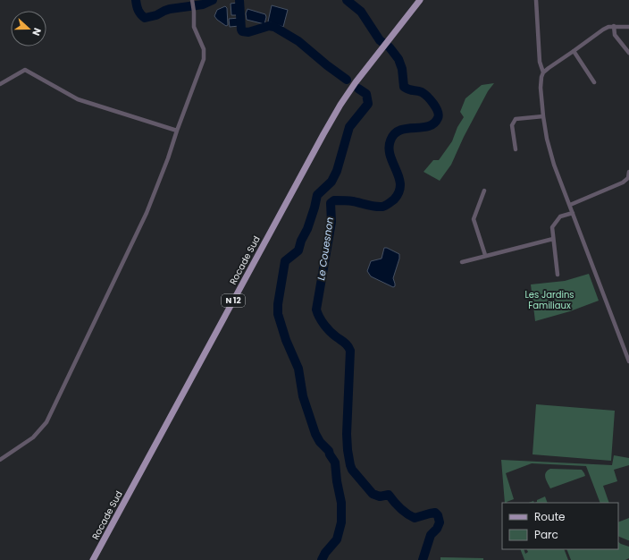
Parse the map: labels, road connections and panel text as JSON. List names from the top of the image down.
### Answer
{
  "streets": {
    "main road": ["Rocade Sud", "N 12"]
  },
  "water": ["Le Couesnon"],
  "parks": ["Les Jardins Familiaux"],
  "legend": ["Route", "Parc"],
  "north": "right"
}
